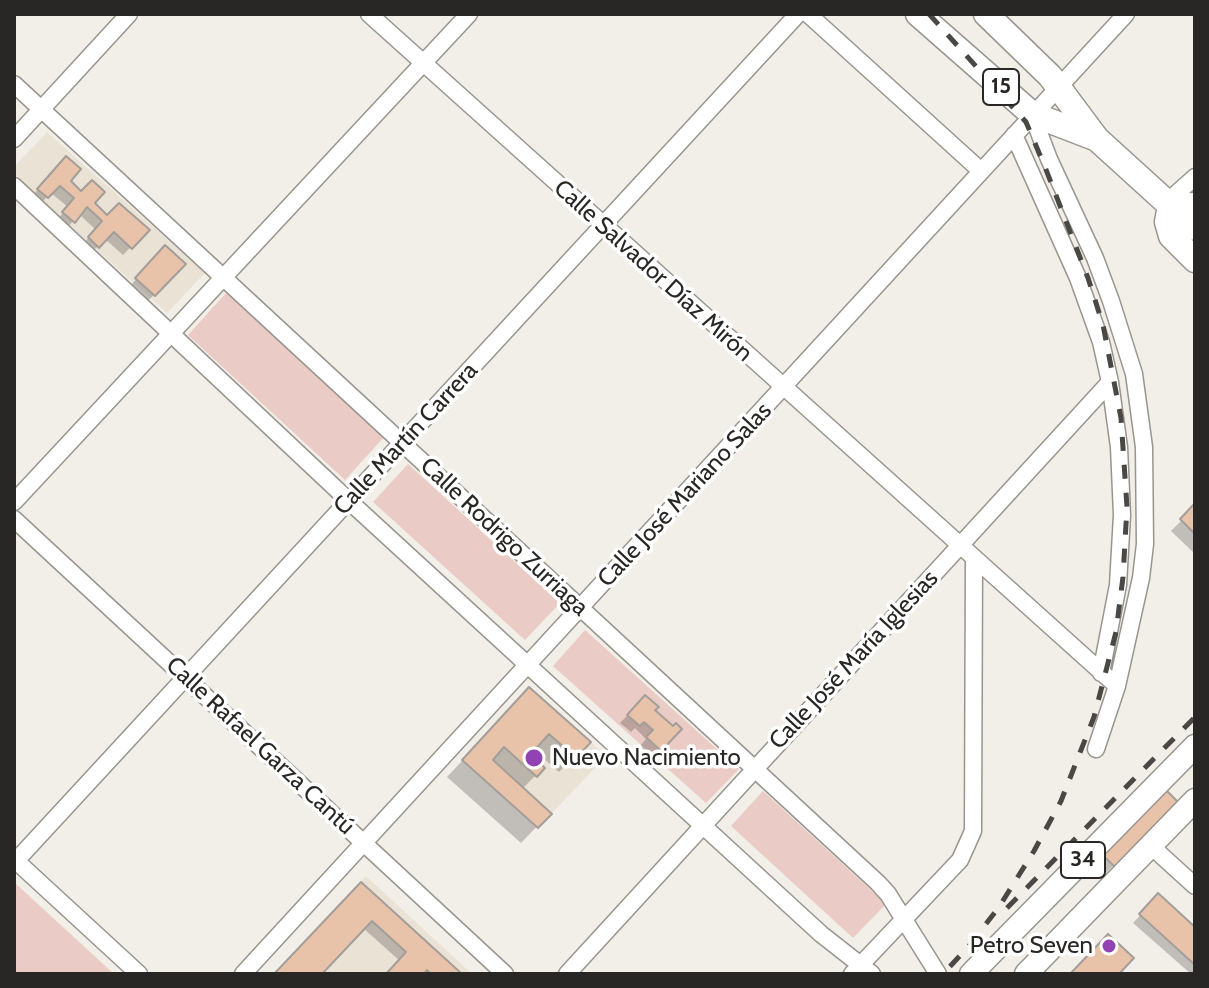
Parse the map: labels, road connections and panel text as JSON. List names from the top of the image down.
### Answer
{
  "streets": {
    "highway": ["15"],
    "main road": ["34"],
    "street": [
      "Calle Salvador Díaz Mirón",
      "Calle Martín Carrera",
      "Calle José Mariano Salas",
      "Calle Rodrigo Zurriaga",
      "Calle José María Iglesias",
      "Calle Rafael Garza Cantú"
    ]
  },
  "crossings": [
    ["15", "Calle José Mariano Salas"],
    ["Calle Salvador Díaz Mirón", "Calle Martín Carrera"],
    ["Calle Salvador Díaz Mirón", "Calle José Mariano Salas"],
    ["Calle Salvador Díaz Mirón", "Calle José María Iglesias"],
    ["Calle Martín Carrera", "Calle Rodrigo Zurriaga"],
    ["Calle Martín Carrera", "Calle Rafael Garza Cantú"],
    ["Calle José Mariano Salas", "Calle Rodrigo Zurriaga"],
    ["Calle José Mariano Salas", "Calle Rafael Garza Cantú"],
    ["Calle Rodrigo Zurriaga", "Calle José María Iglesias"]
  ],
  "places": ["Nuevo Nacimiento", "Petro Seven"]
}
